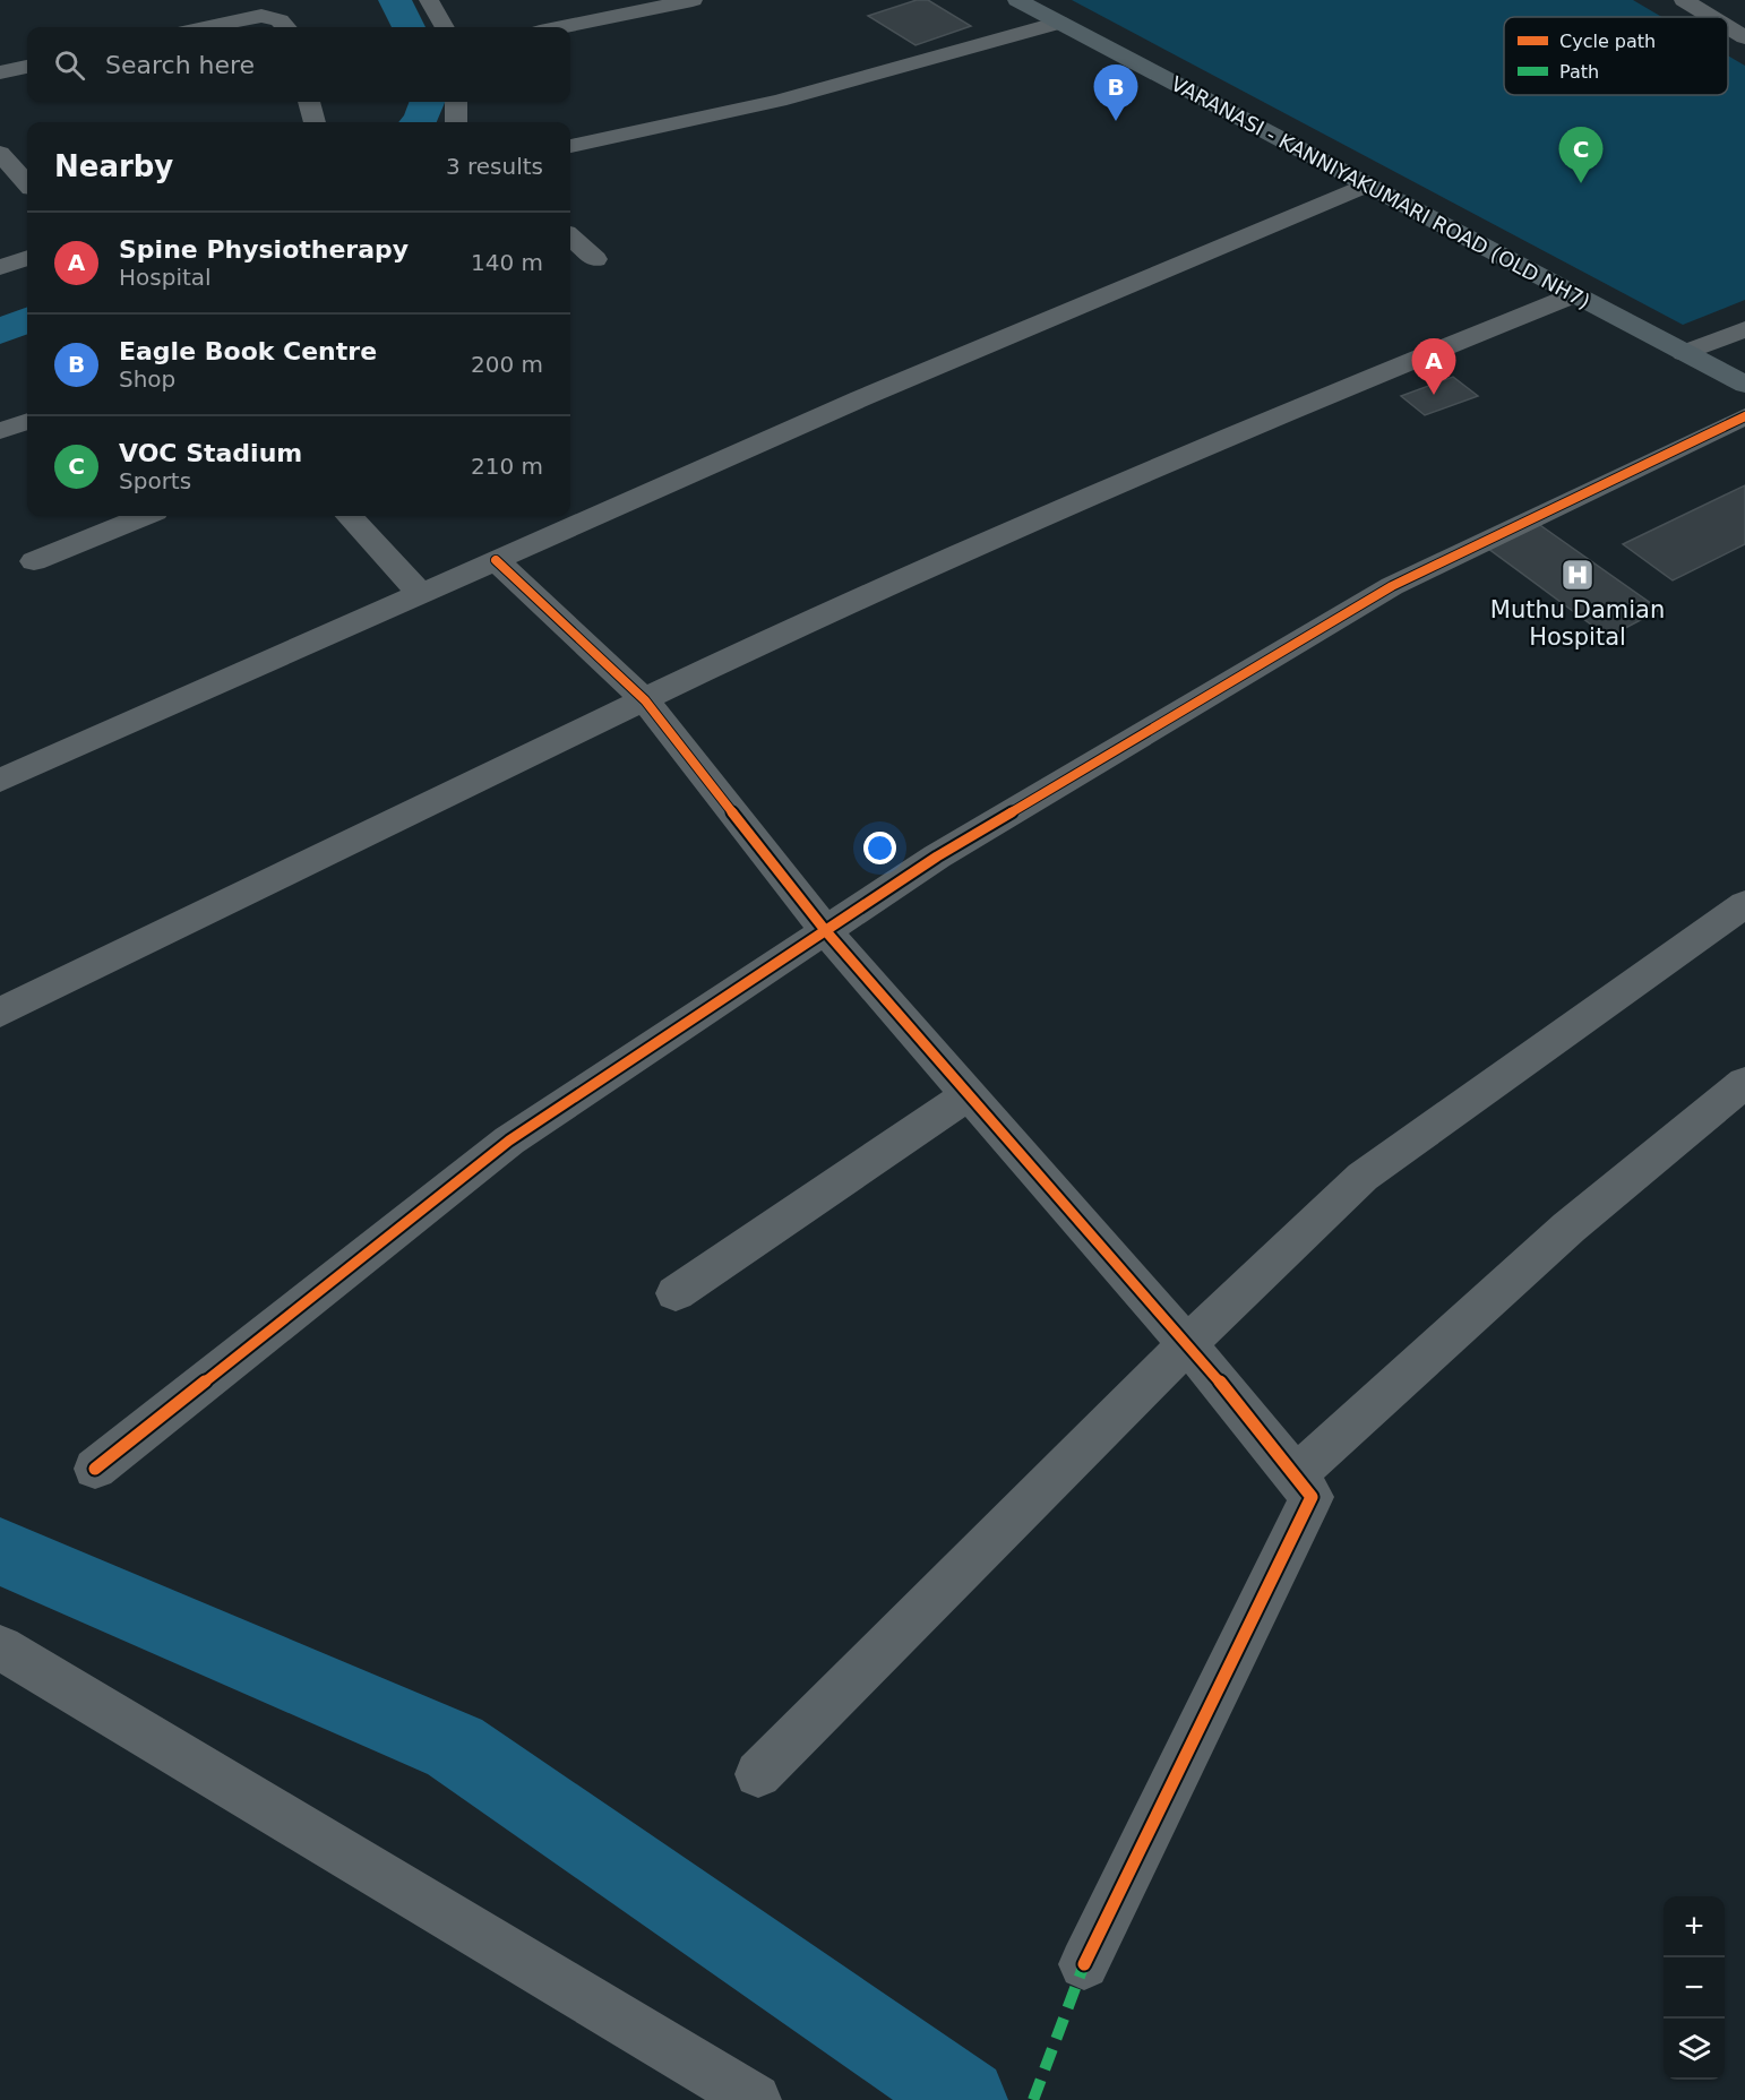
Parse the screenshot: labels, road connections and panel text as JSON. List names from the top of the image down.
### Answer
{
  "streets": {
    "main road": ["VARANASI - KANNIYAKUMARI ROAD (OLD NH7)"]
  },
  "places": {
    "hospital": ["Muthu Damian Hospital"]
  },
  "legend": ["Cycle path", "Path"],
  "page": {
    "search": "Search here",
    "pins": ["B", "C", "A"],
    "heading": ["Nearby", "3 results"],
    "list": [
      {
        "mark": "A",
        "name": "Spine Physiotherapy",
        "note": "Hospital",
        "value": "140 m"
      },
      {
        "mark": "B",
        "name": "Eagle Book Centre",
        "note": "Shop",
        "value": "200 m"
      },
      {
        "mark": "C",
        "name": "VOC Stadium",
        "note": "Sports",
        "value": "210 m"
      }
    ],
    "map_buttons": ["+", "−"]
  }
}
